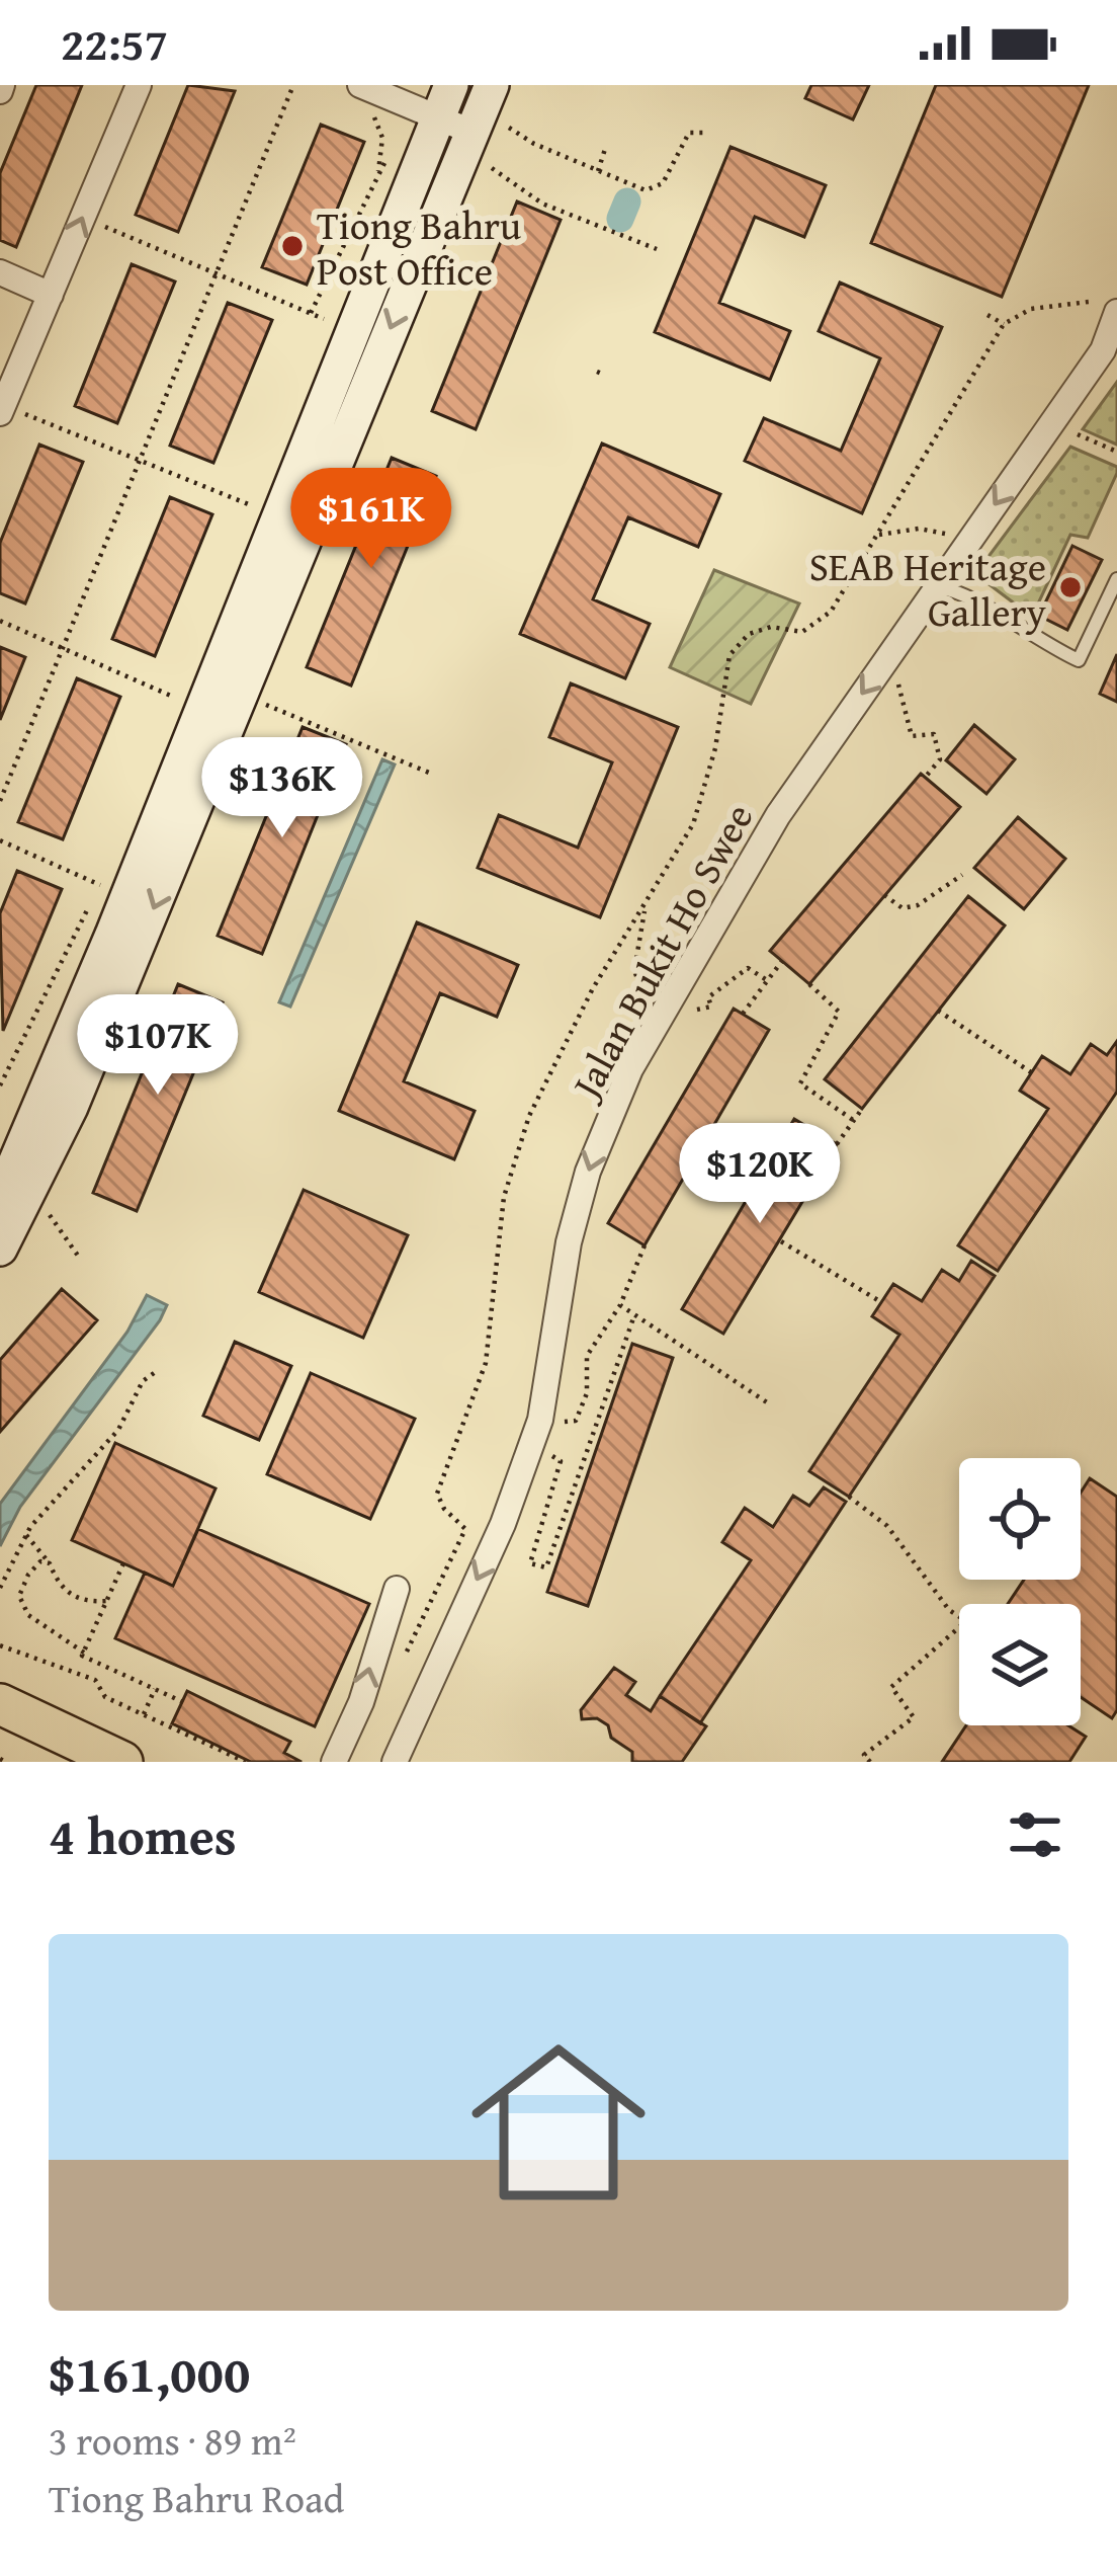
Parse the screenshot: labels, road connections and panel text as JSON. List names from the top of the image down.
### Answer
{
  "streets": {
    "street": ["Jalan Bukit Ho Swee"]
  },
  "one_way": ["Jalan Bukit Ho Swee"],
  "places": ["Tiong Bahru Post Office", "SEAB Heritage Gallery"],
  "page": {
    "status": "22:57",
    "price": [
      "$161K",
      "$136K",
      "$107K",
      "$120K"
    ],
    "heading": "4 homes",
    "list": [
      {
        "name": "$161,000",
        "note": "3 rooms · 89 m² · Tiong Bahru Road"
      }
    ]
  }
}
